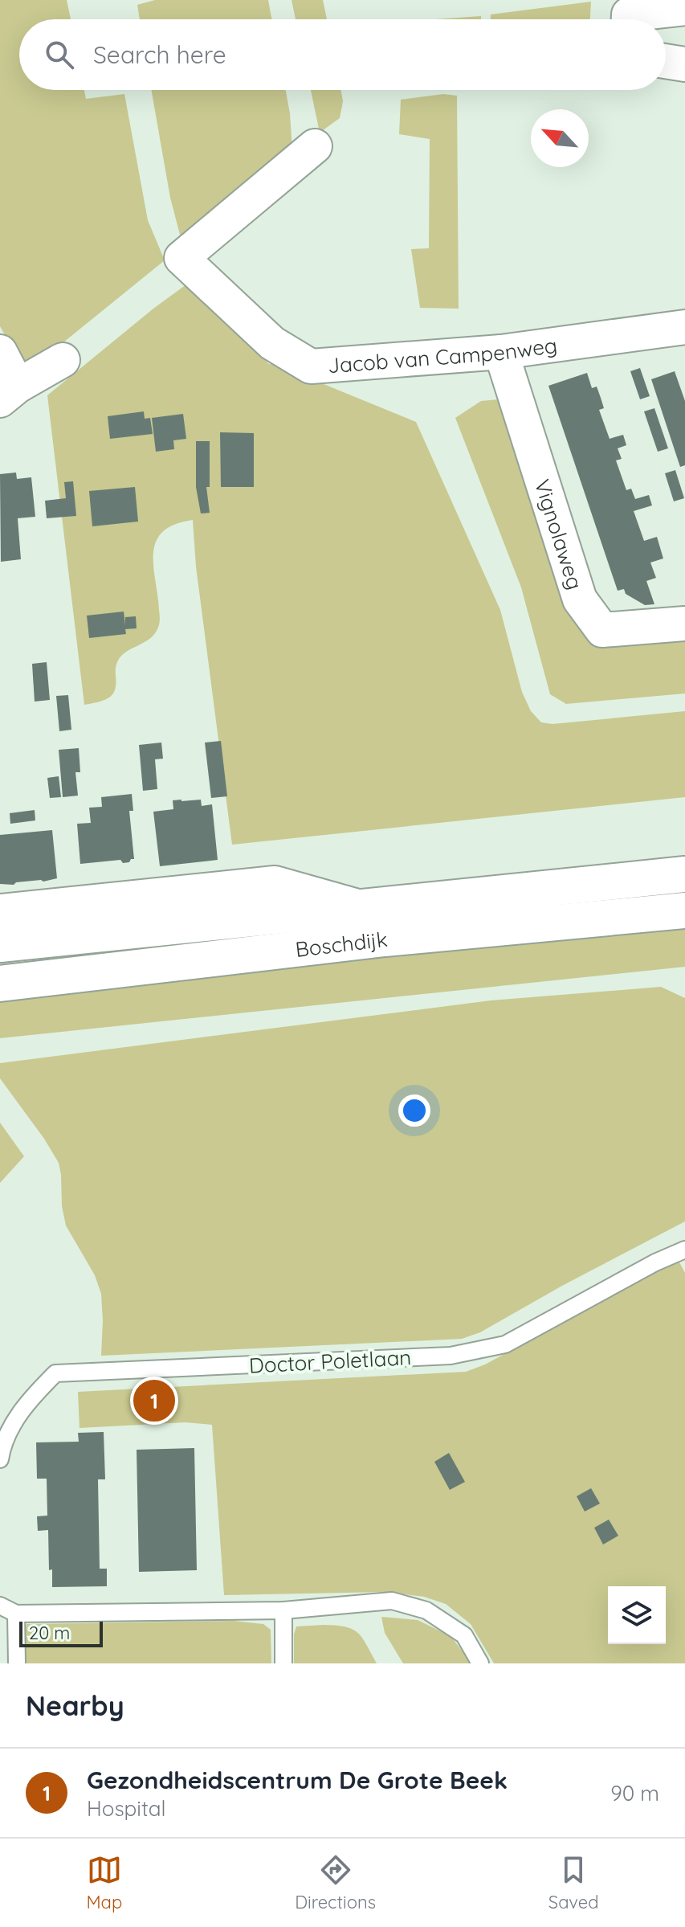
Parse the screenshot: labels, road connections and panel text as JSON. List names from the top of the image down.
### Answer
{
  "streets": {
    "main road": ["Boschdijk"],
    "street": ["Jacob van Campenweg", "Vignolaweg"],
    "lane": ["Doctor Poletlaan"]
  },
  "crossings": [
    ["Jacob van Campenweg", "Vignolaweg"]
  ],
  "scale_bar": "20 m",
  "north": "top left",
  "page": {
    "search": "Search here",
    "pins": "1",
    "scale": "20 m",
    "heading": "Nearby",
    "list": [
      {
        "mark": "1",
        "name": "Gezondheidscentrum De Grote Beek",
        "note": "Hospital",
        "value": "90 m"
      }
    ],
    "nav": ["Map", "Directions", "Saved"]
  }
}
